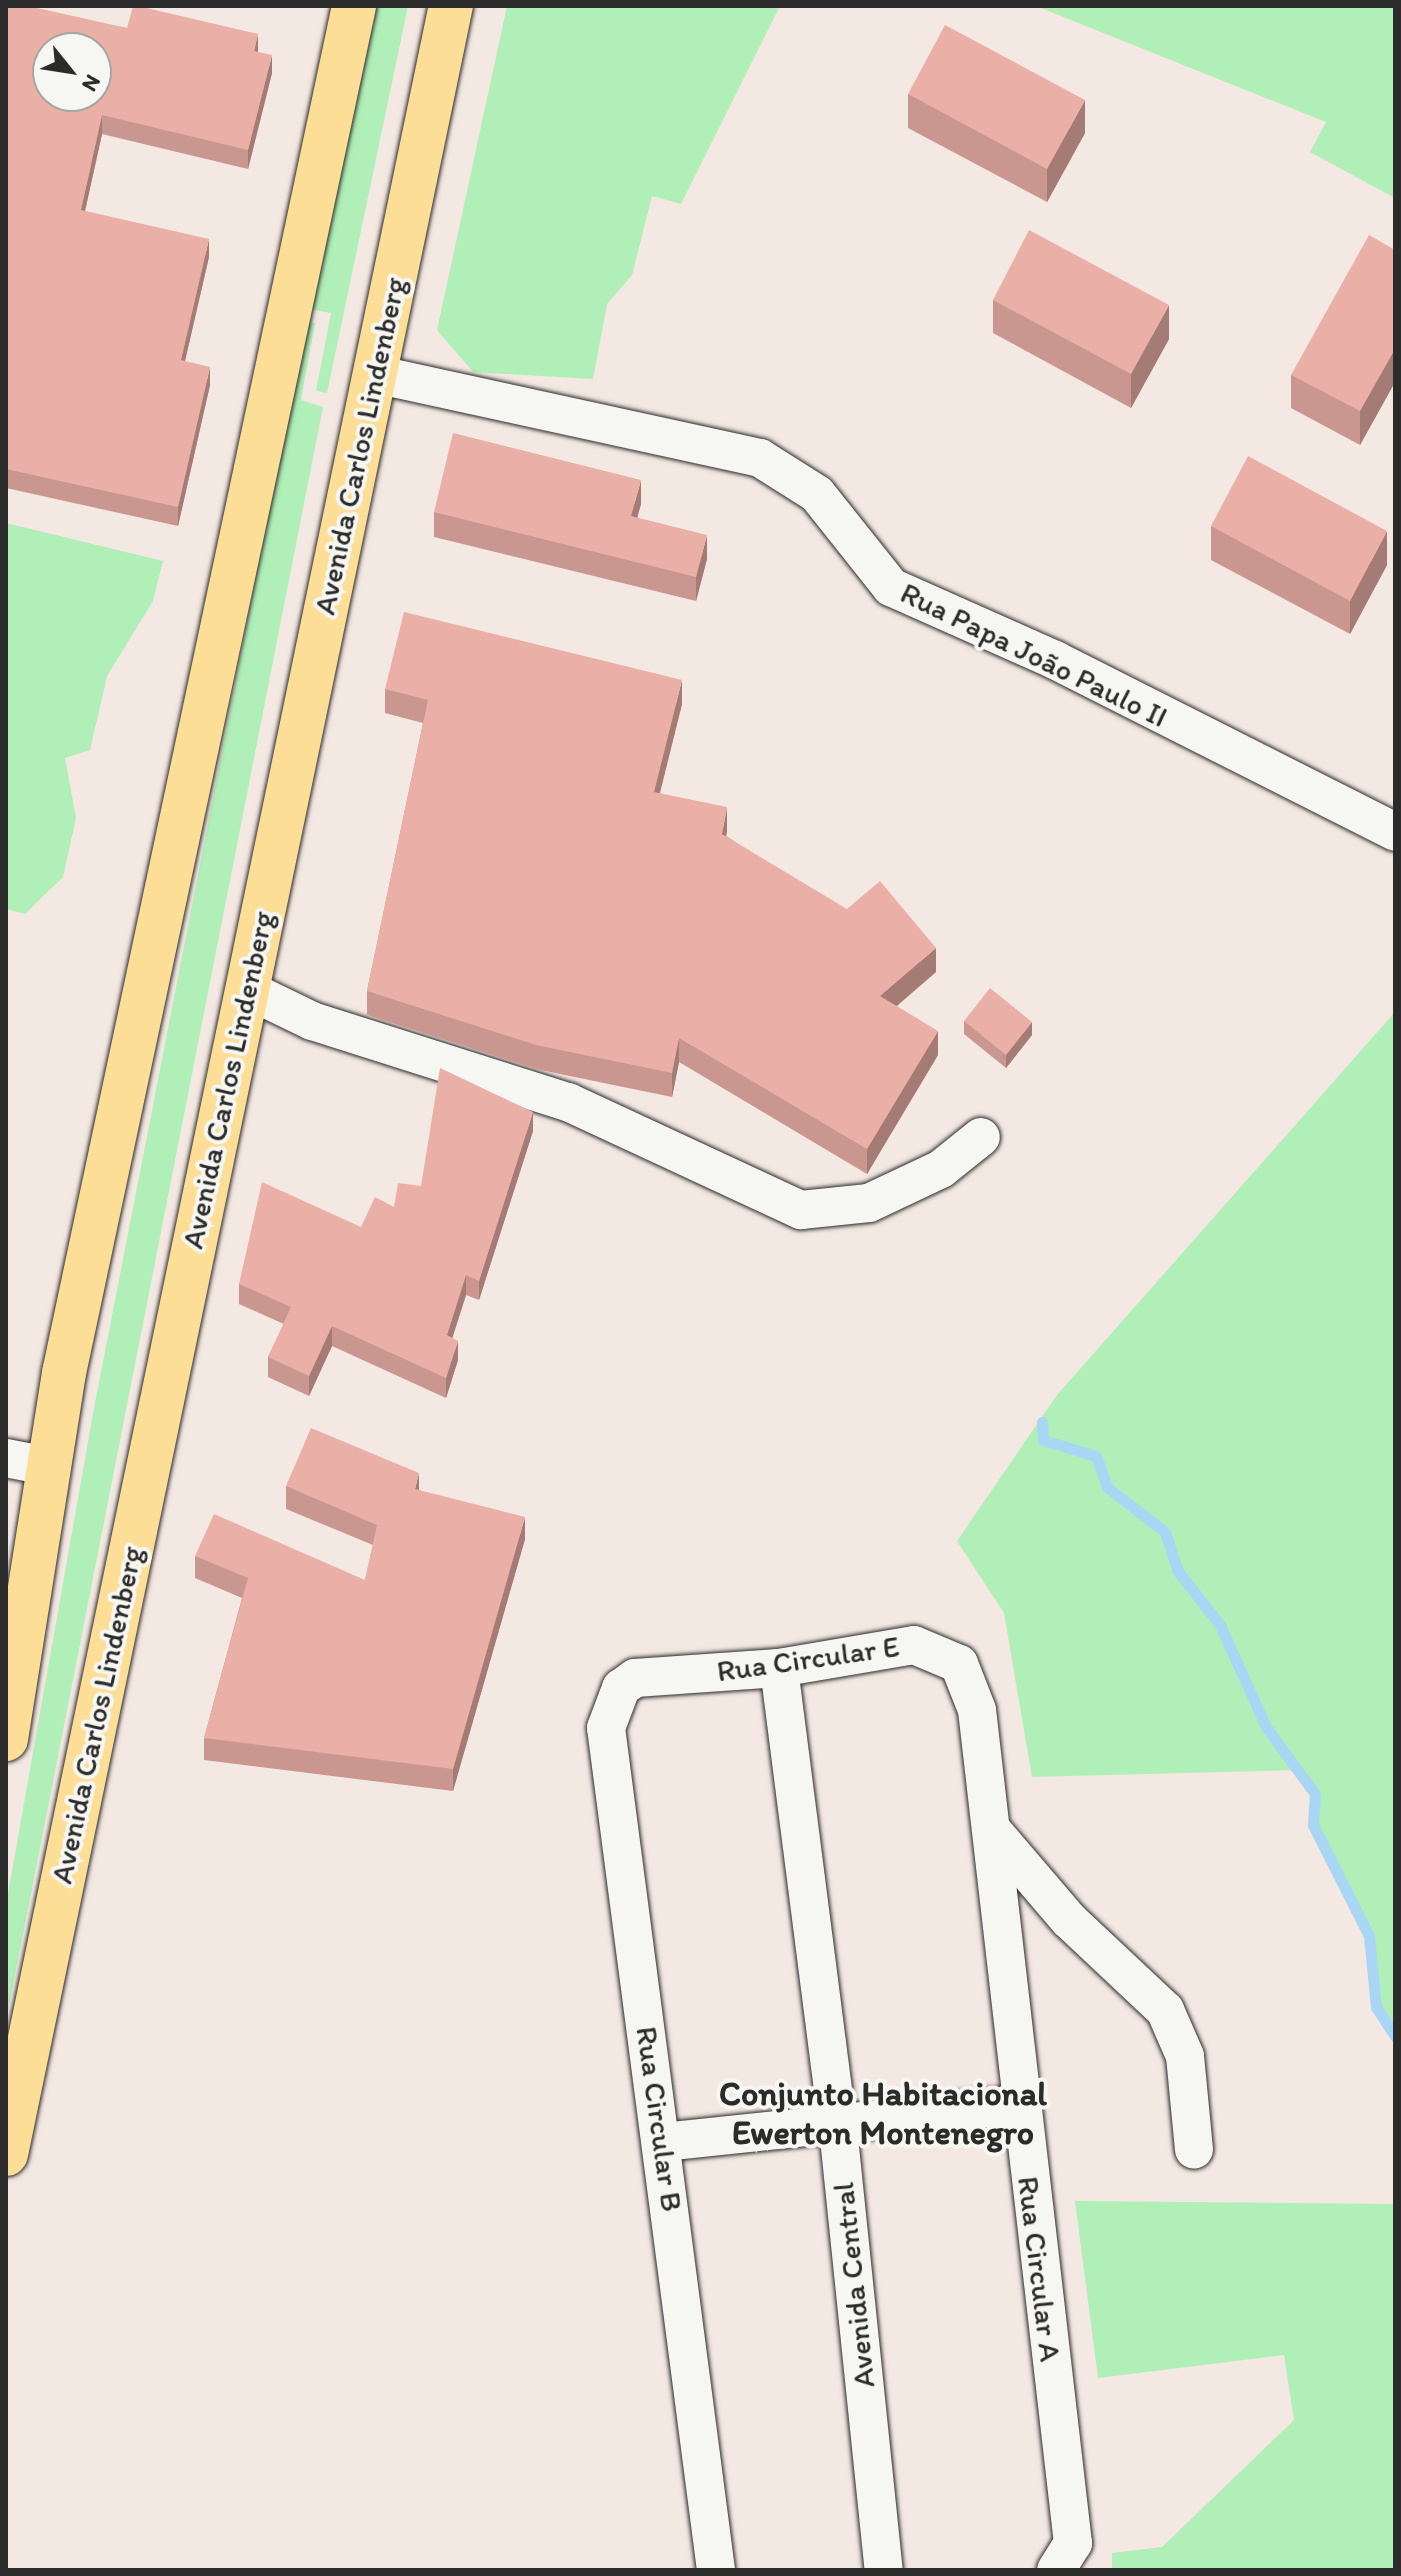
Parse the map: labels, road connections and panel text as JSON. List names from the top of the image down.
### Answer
{
  "streets": {
    "main road": ["Avenida Carlos Lindenberg"],
    "street": [
      "Rua Papa João Paulo II",
      "Rua Circular E",
      "Rua Circular B",
      "Rua Circular A",
      "Avenida Central"
    ]
  },
  "crossings": [
    ["Avenida Carlos Lindenberg", "Rua Papa João Paulo II"],
    ["Rua Circular E", "Rua Circular B"],
    ["Rua Circular E", "Rua Circular A"],
    ["Rua Circular E", "Avenida Central"]
  ],
  "districts": ["Conjunto Habitacional Ewerton Montenegro"],
  "north": "bottom right"
}
